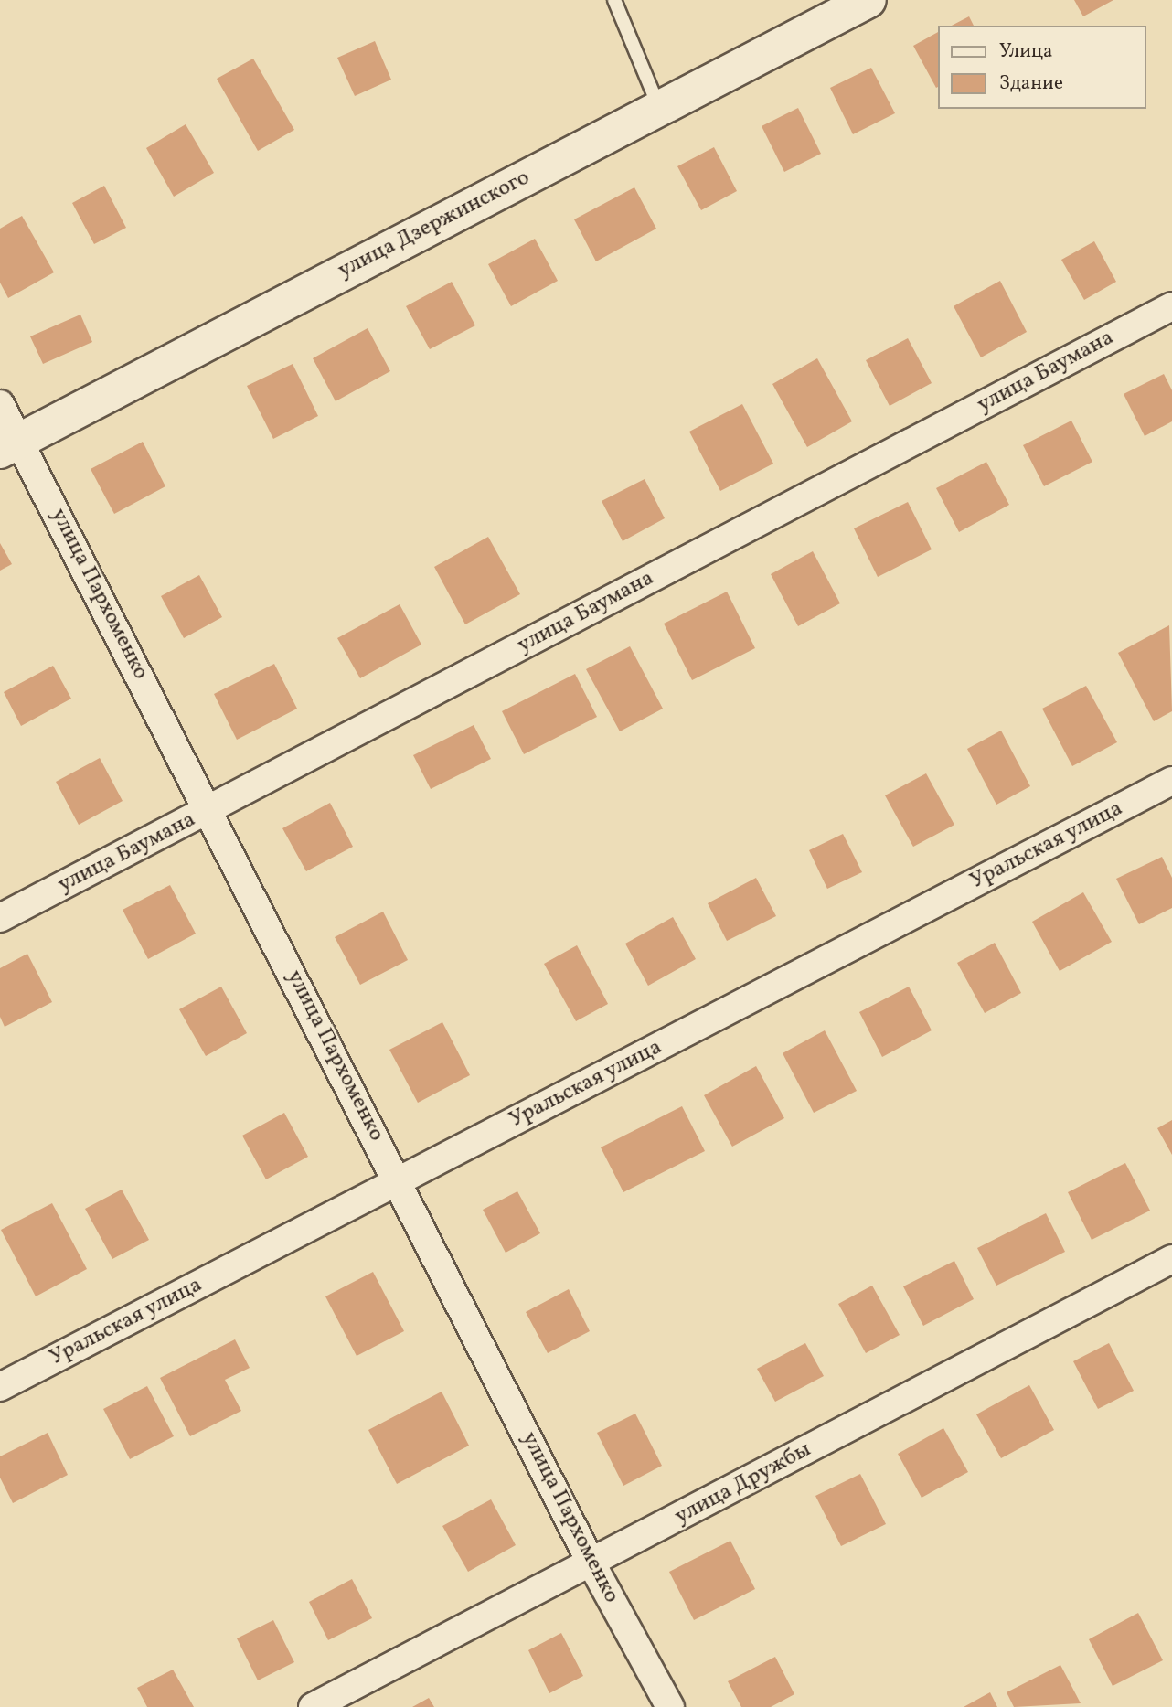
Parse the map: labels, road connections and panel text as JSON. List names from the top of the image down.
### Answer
{
  "streets": {
    "street": [
      "улица Дзержинского",
      "улица Баумана",
      "улица Пархоменко",
      "Уральская улица",
      "улица Дружбы"
    ]
  },
  "crossings": [
    ["улица Дзержинского", "улица Пархоменко"],
    ["улица Баумана", "улица Пархоменко"],
    ["улица Пархоменко", "Уральская улица"],
    ["улица Пархоменко", "улица Дружбы"]
  ],
  "legend": ["Улица", "Здание"]
}
